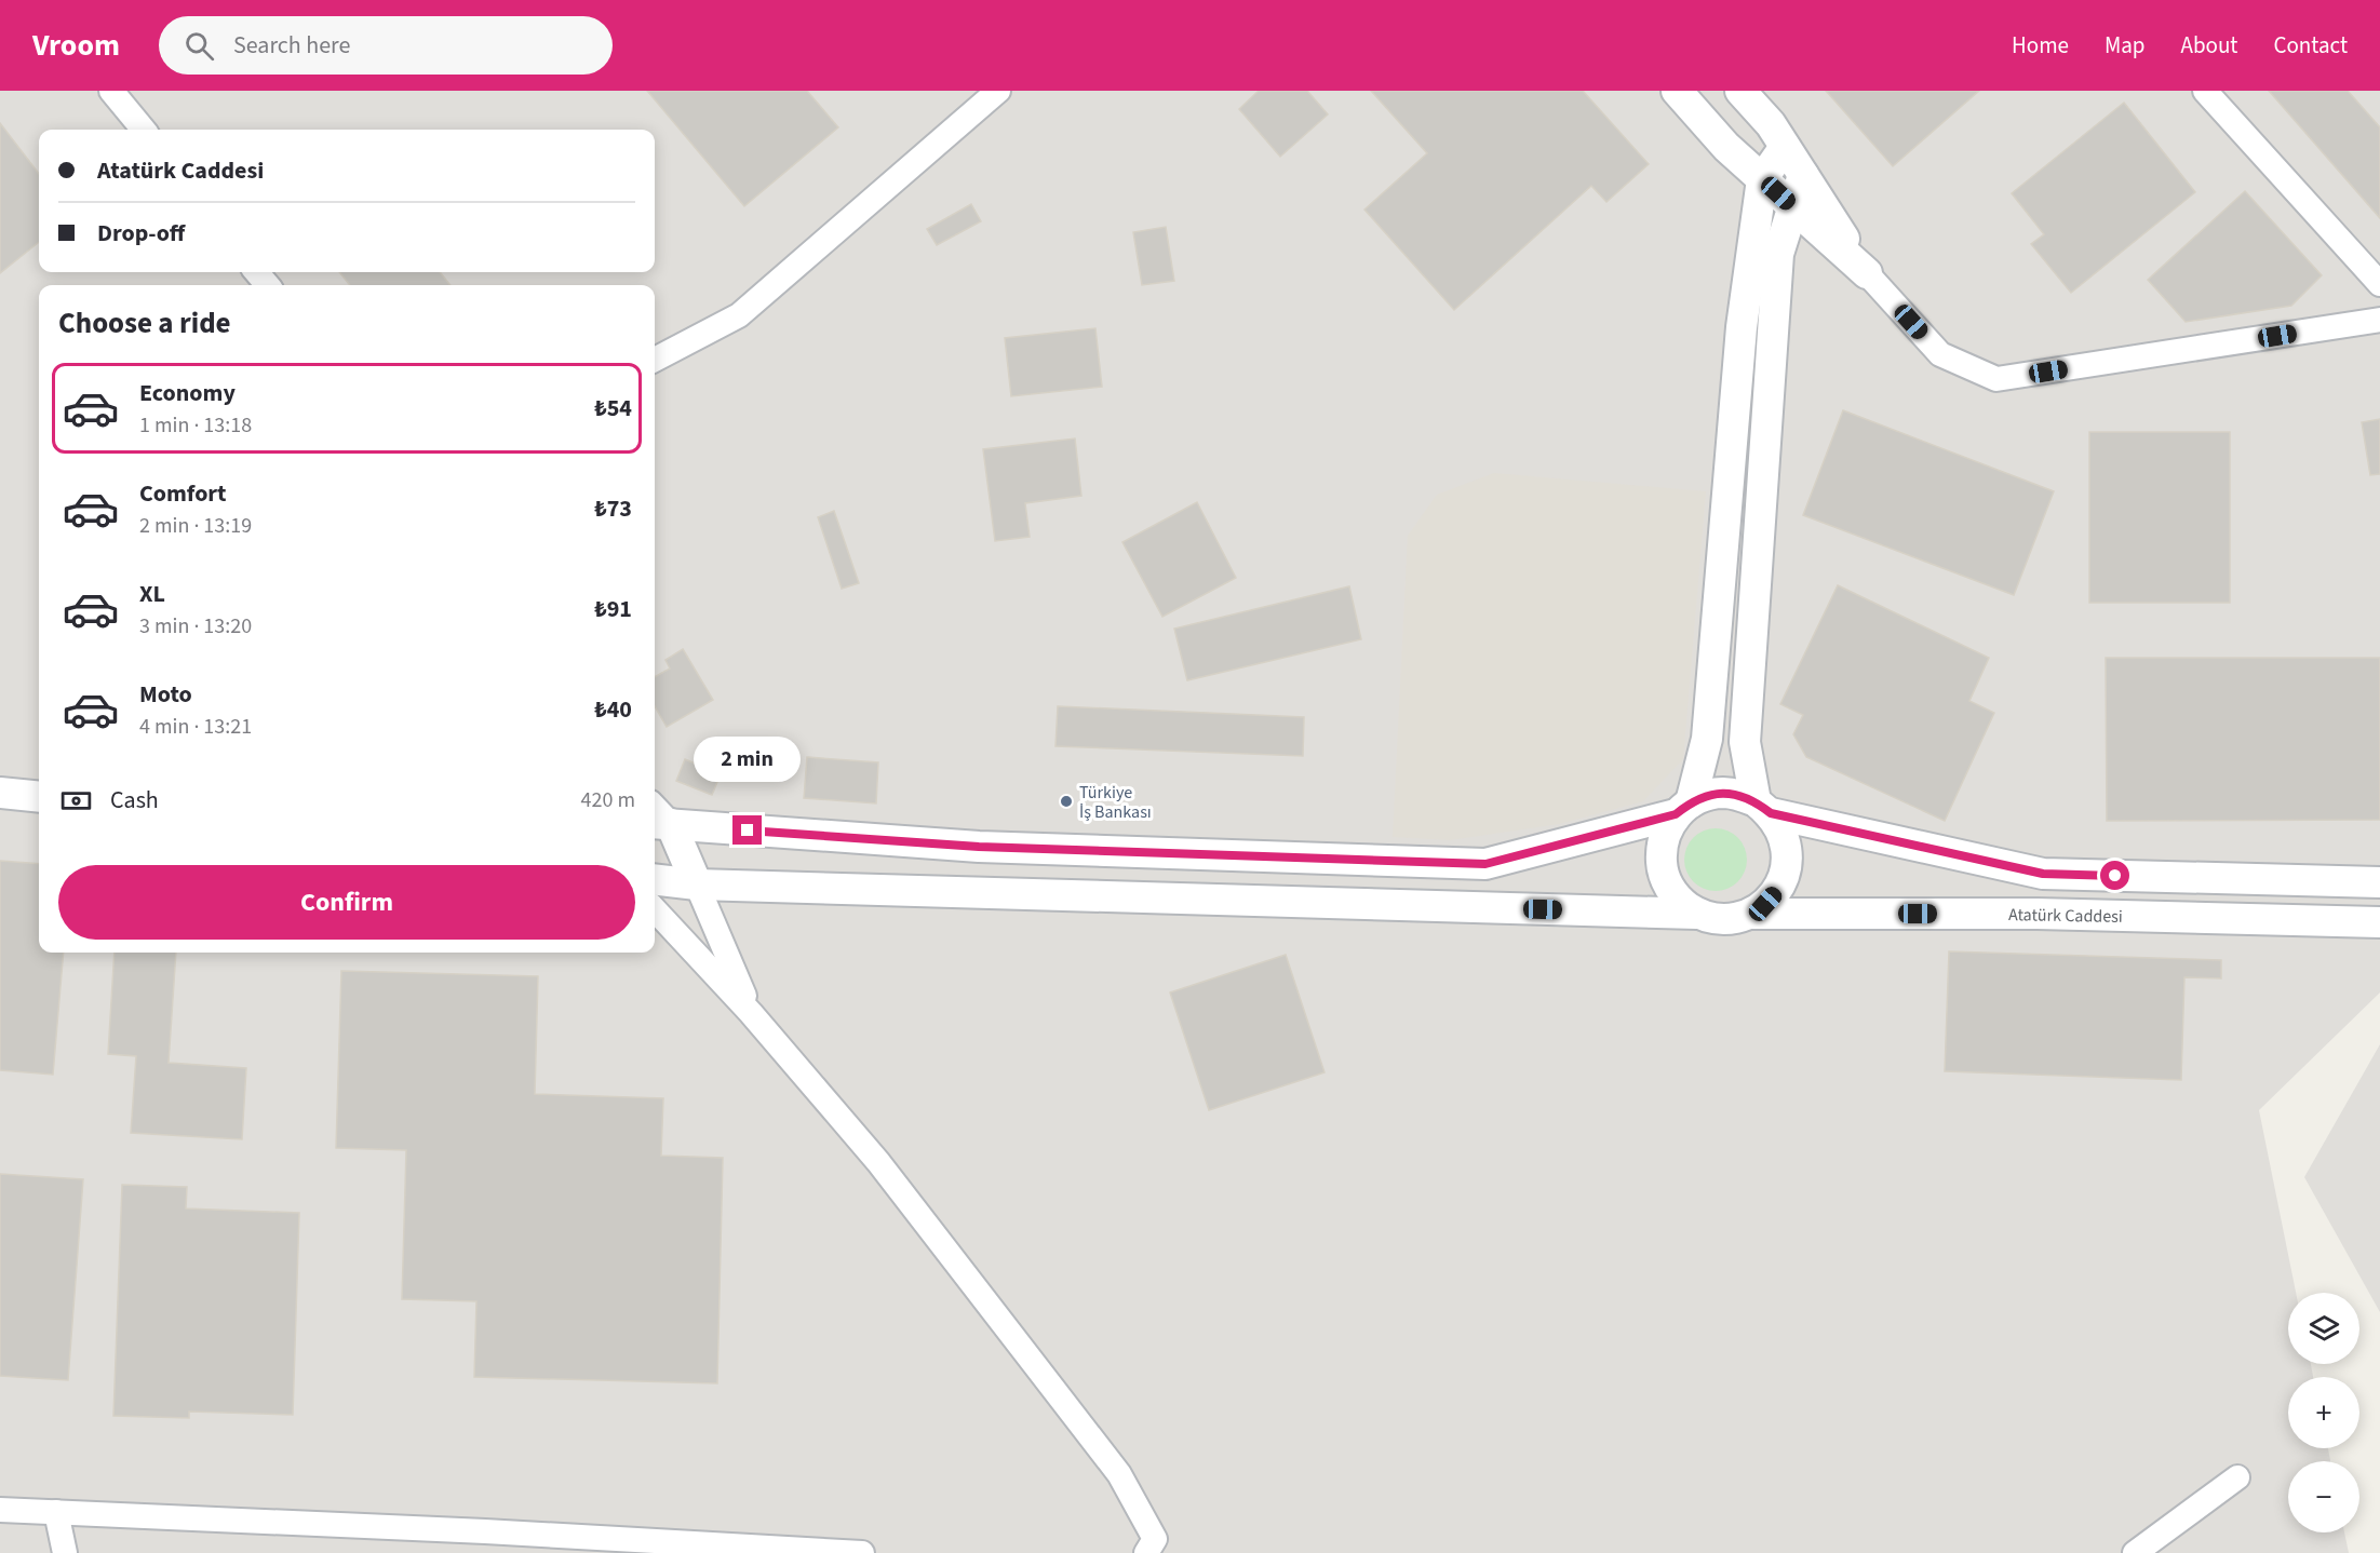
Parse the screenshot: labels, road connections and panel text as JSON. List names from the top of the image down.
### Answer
{
  "streets": {
    "street": ["Atatürk Caddesi"]
  },
  "places": ["Türkiye İş Bankası"],
  "page": {
    "header": "Vroom",
    "search": "Search here",
    "nav": [
      "Home",
      "Map",
      "About",
      "Contact"
    ],
    "banner": ["Atatürk Caddesi", "Drop-off"],
    "heading": "Choose a ride",
    "list": [
      {
        "name": "Economy",
        "note": "1 min · 13:18",
        "value": "₺54"
      },
      {
        "name": "Comfort",
        "note": "2 min · 13:19",
        "value": "₺73"
      },
      {
        "name": "XL",
        "note": "3 min · 13:20",
        "value": "₺91"
      },
      {
        "name": "Moto",
        "note": "4 min · 13:21",
        "value": "₺40"
      }
    ],
    "bubble": "2 min",
    "pay": ["Cash", "420 m"],
    "buttons": "Confirm",
    "map_buttons": ["+", "−"]
  }
}
